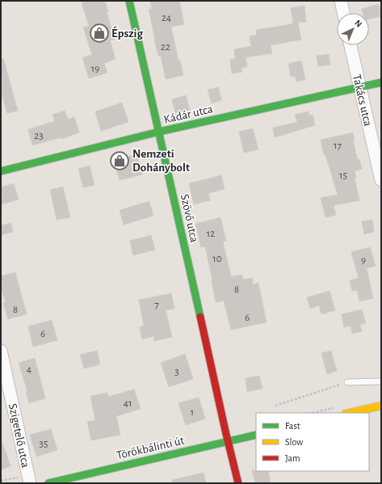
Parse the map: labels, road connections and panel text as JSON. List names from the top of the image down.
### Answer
{
  "streets": {
    "street": [
      "Takács utca",
      "Kádár utca",
      "Szövő utca",
      "Szigetelő utca",
      "Törökbálinti út"
    ]
  },
  "crossings": [
    ["Takács utca", "Kádár utca"],
    ["Kádár utca", "Szövő utca"],
    ["Szövő utca", "Törökbálinti út"]
  ],
  "places": {
    "shop": ["Épszig", "Nemzeti Dohánybolt"]
  },
  "house_numbers": [
    "24",
    "22",
    "19",
    "23",
    "17",
    "15",
    "12",
    "10",
    "9",
    "8",
    "7",
    "8",
    "6",
    "6",
    "4",
    "3",
    "41",
    "1",
    "35"
  ],
  "legend": ["Fast", "Slow", "Jam"],
  "north": "top right"
}
